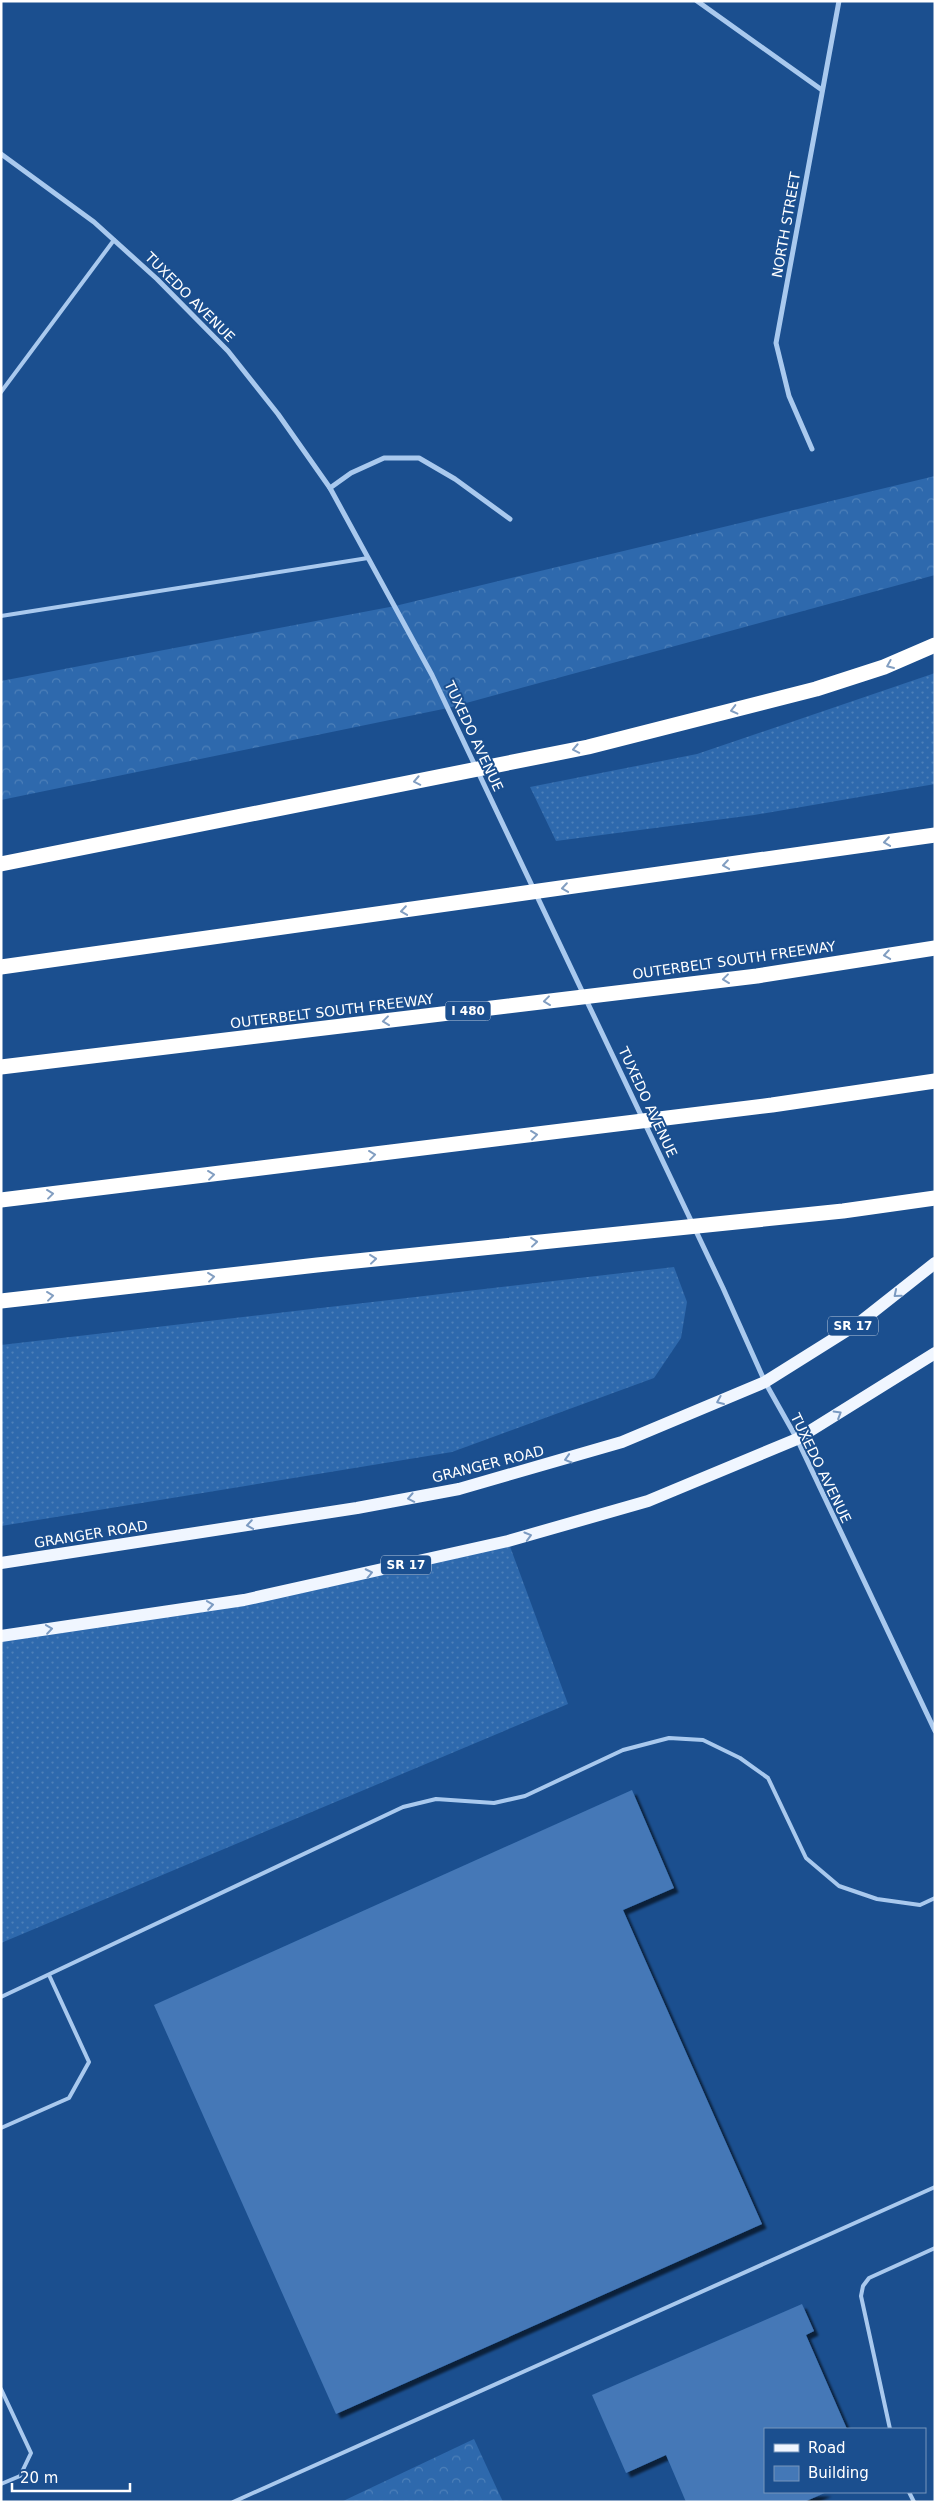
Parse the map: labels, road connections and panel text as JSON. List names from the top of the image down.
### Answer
{
  "streets": {
    "highway": ["OUTERBELT SOUTH FREEWAY", "I 480"],
    "main road": ["SR 17", "GRANGER ROAD"],
    "street": ["NORTH STREET", "TUXEDO AVENUE"]
  },
  "crossings": [
    ["TUXEDO AVENUE", "SR 17"],
    ["TUXEDO AVENUE", "GRANGER ROAD"]
  ],
  "legend": ["Road", "Building"],
  "scale_bar": "20 m"
}
